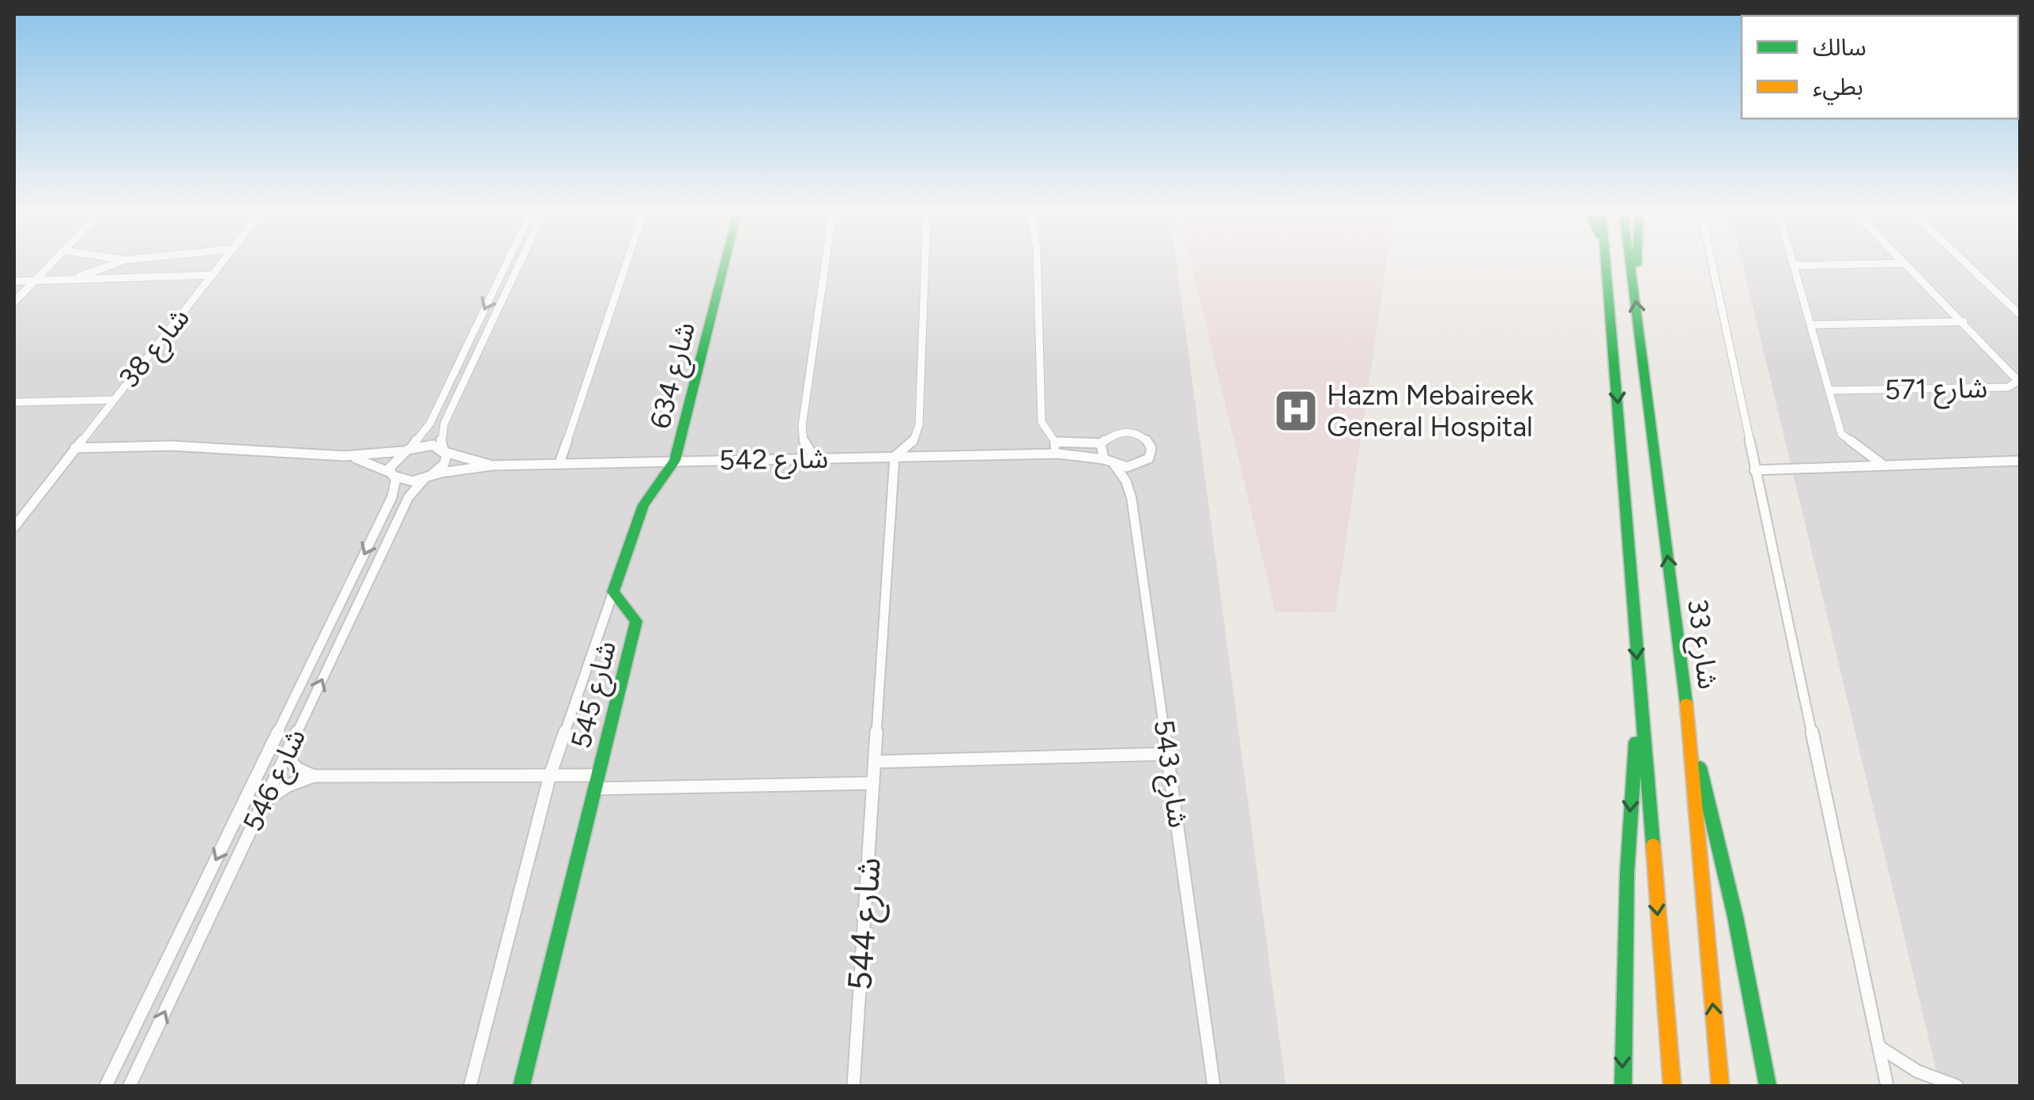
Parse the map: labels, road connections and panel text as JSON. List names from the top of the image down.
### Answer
{
  "streets": {
    "main road": ["شارع 634", "شارع 33", "شارع 545"],
    "street": [
      "شارع 38",
      "شارع 571",
      "شارع 542",
      "شارع 543",
      "شارع 546",
      "شارع 544"
    ]
  },
  "crossings": [
    ["شارع 634", "شارع 542"],
    ["شارع 542", "شارع 543"],
    ["شارع 542", "شارع 546"],
    ["شارع 542", "شارع 544"],
    ["شارع 545", "شارع 546"]
  ],
  "places": {
    "hospital": ["Hazm Mebaireek General Hospital"]
  },
  "legend": ["سالك", "بطيء"]
}
